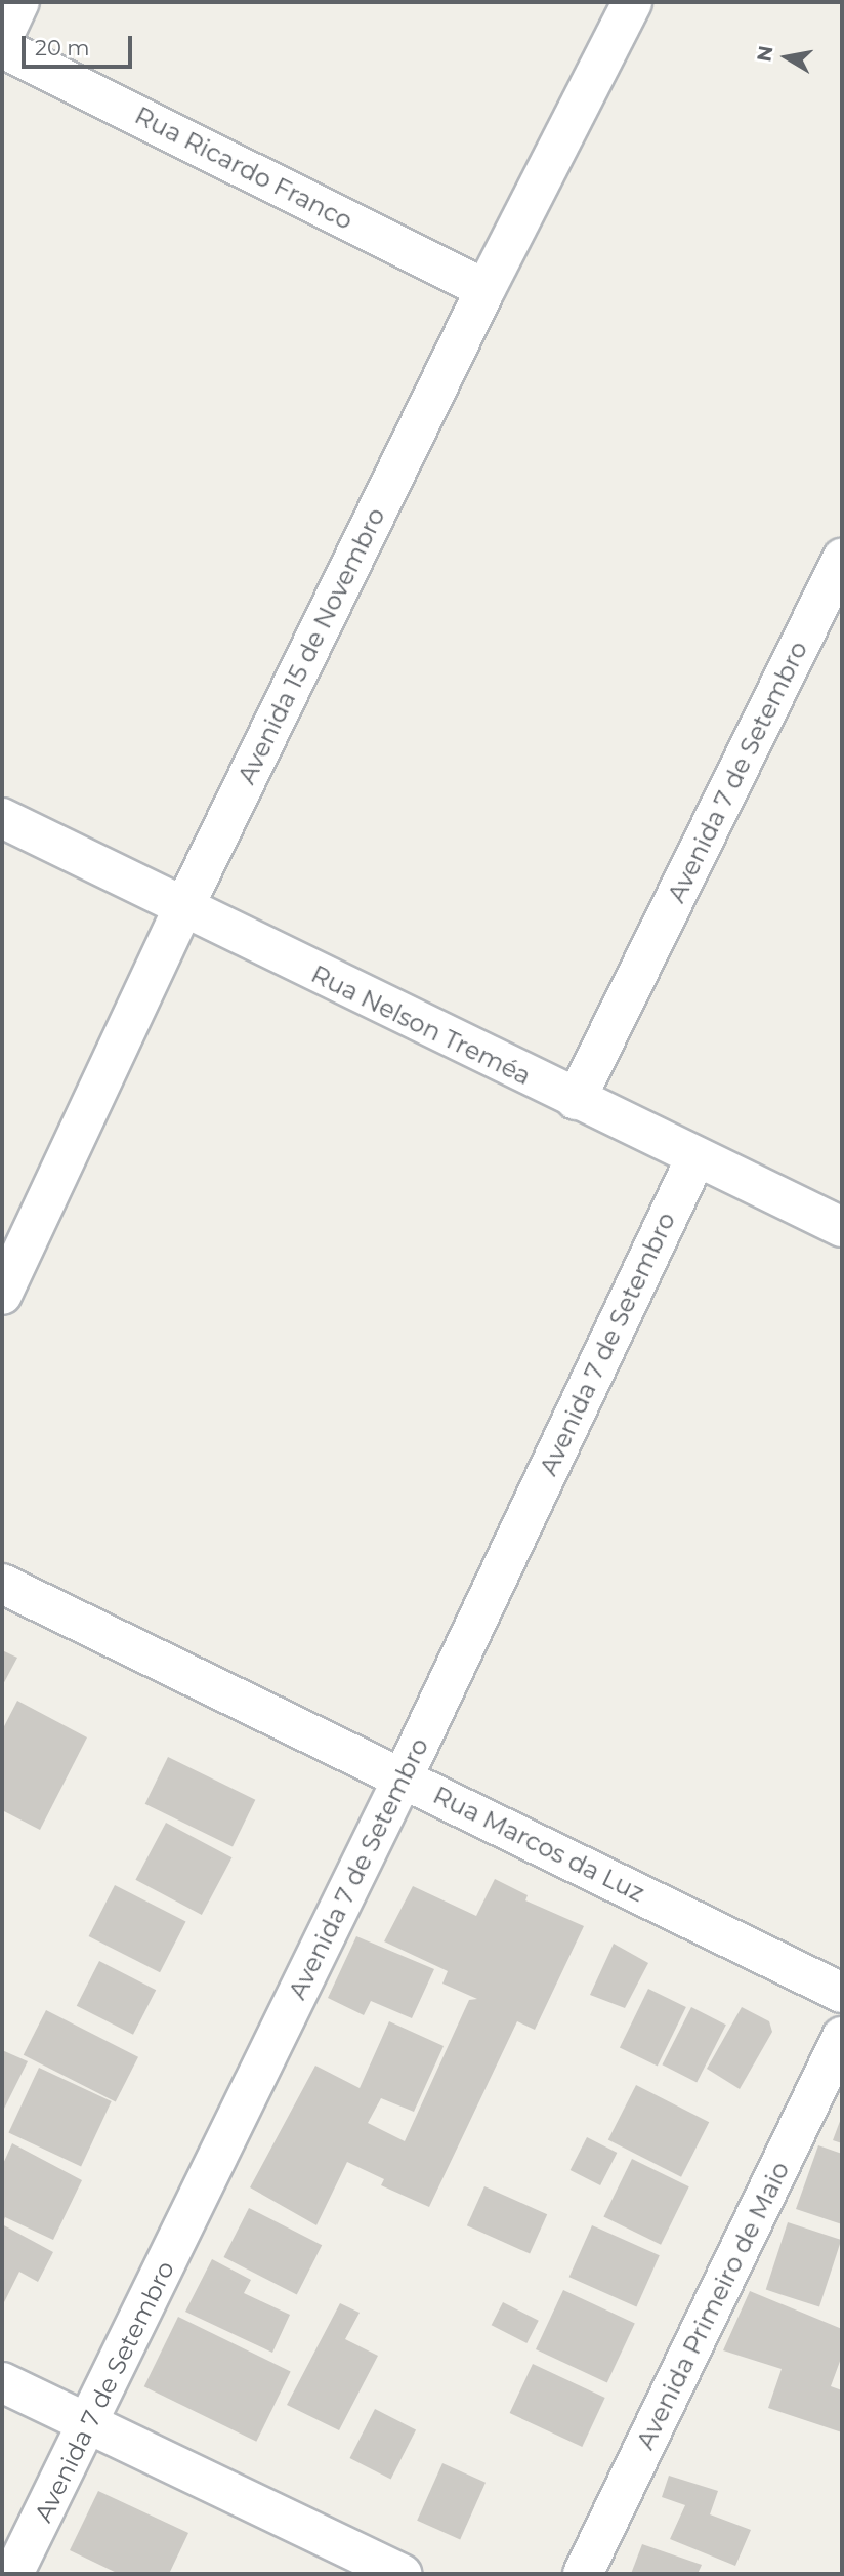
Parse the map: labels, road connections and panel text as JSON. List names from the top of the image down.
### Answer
{
  "streets": {
    "street": [
      "Rua Ricardo Franco",
      "Avenida 15 de Novembro",
      "Avenida 7 de Setembro",
      "Rua Nelson Treméa",
      "Rua Marcos da Luz",
      "Avenida Primeiro de Maio"
    ]
  },
  "crossings": [
    ["Rua Ricardo Franco", "Avenida 15 de Novembro"],
    ["Avenida 15 de Novembro", "Rua Nelson Treméa"],
    ["Avenida 7 de Setembro", "Rua Nelson Treméa"],
    ["Avenida 7 de Setembro", "Rua Marcos da Luz"]
  ],
  "scale_bar": "20 m",
  "north": "left"
}
